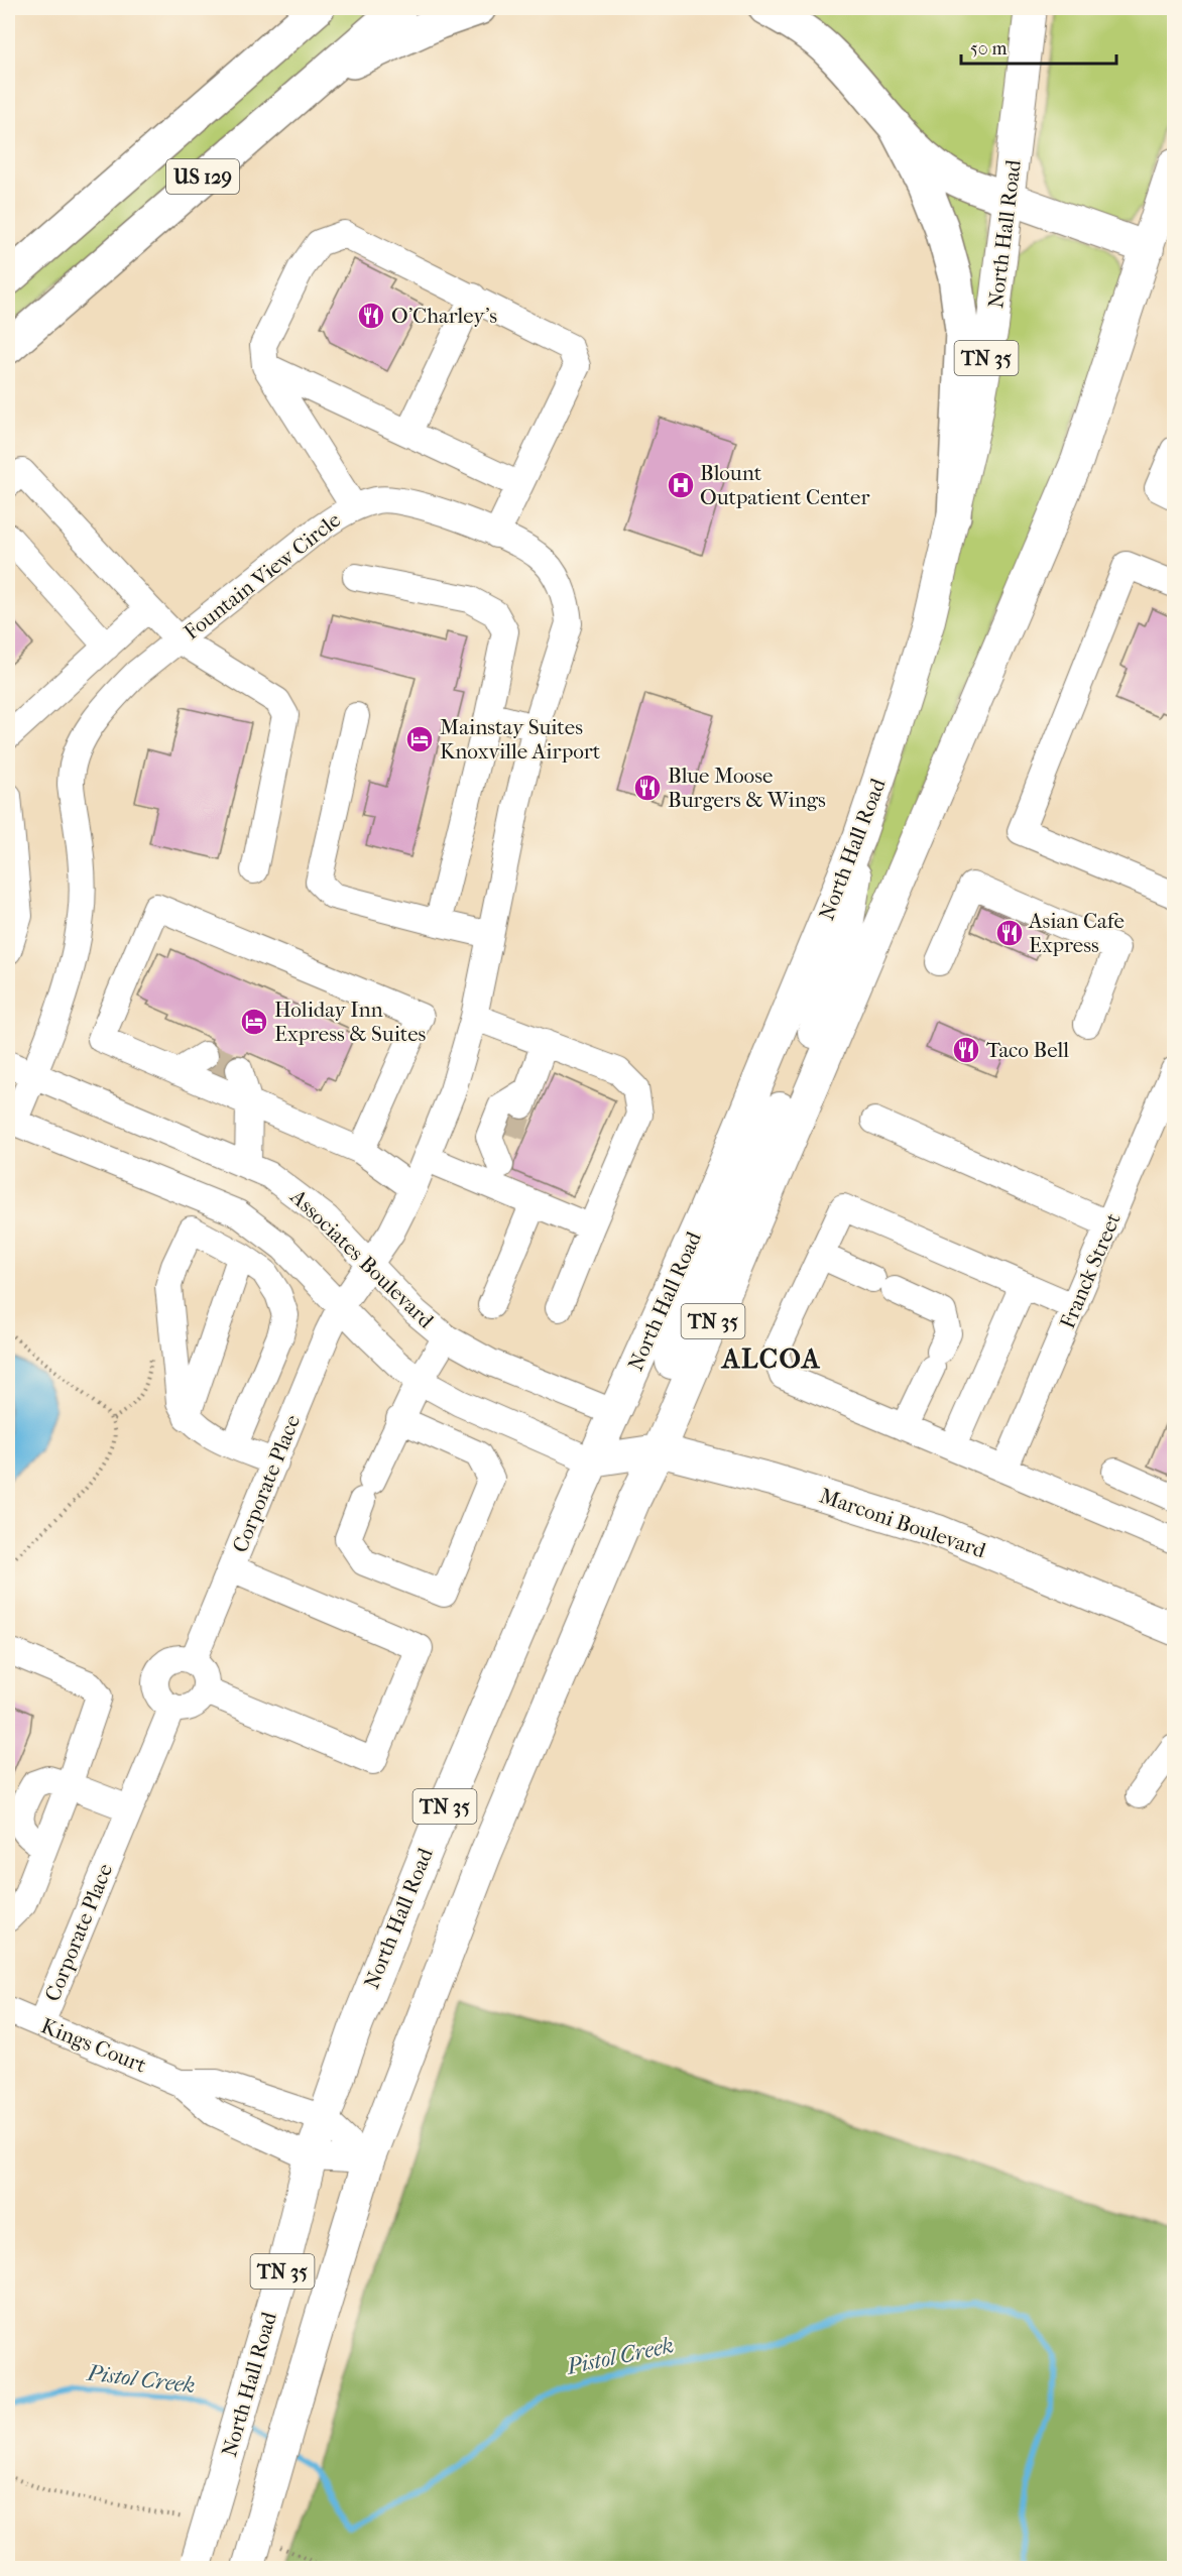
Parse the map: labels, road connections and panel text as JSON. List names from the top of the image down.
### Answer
{
  "streets": {
    "highway": ["US 129"],
    "main road": ["North Hall Road", "TN 35", "Marconi Boulevard"],
    "street": [
      "Fountain View Circle",
      "Associates Boulevard",
      "Franck Street",
      "Corporate Place",
      "Kings Court"
    ]
  },
  "crossings": [
    ["North Hall Road", "Associates Boulevard"],
    ["North Hall Road", "Marconi Boulevard"],
    ["North Hall Road", "Kings Court"],
    ["TN 35", "Marconi Boulevard"],
    ["TN 35", "Kings Court"],
    ["Fountain View Circle", "Associates Boulevard"],
    ["Fountain View Circle", "Corporate Place"],
    ["Associates Boulevard", "Marconi Boulevard"],
    ["Corporate Place", "Kings Court"]
  ],
  "districts": ["ALCOA"],
  "water": ["Pistol Creek"],
  "places": {
    "restaurant": [
      "O'Charley's",
      "Blue Moose Burgers & Wings",
      "Asian Cafe Express",
      "Taco Bell"
    ],
    "hospital": ["Blount Outpatient Center"],
    "hotel": ["Mainstay Suites Knoxville Airport", "Holiday Inn Express & Suites"]
  },
  "scale_bar": "50 m"
}
